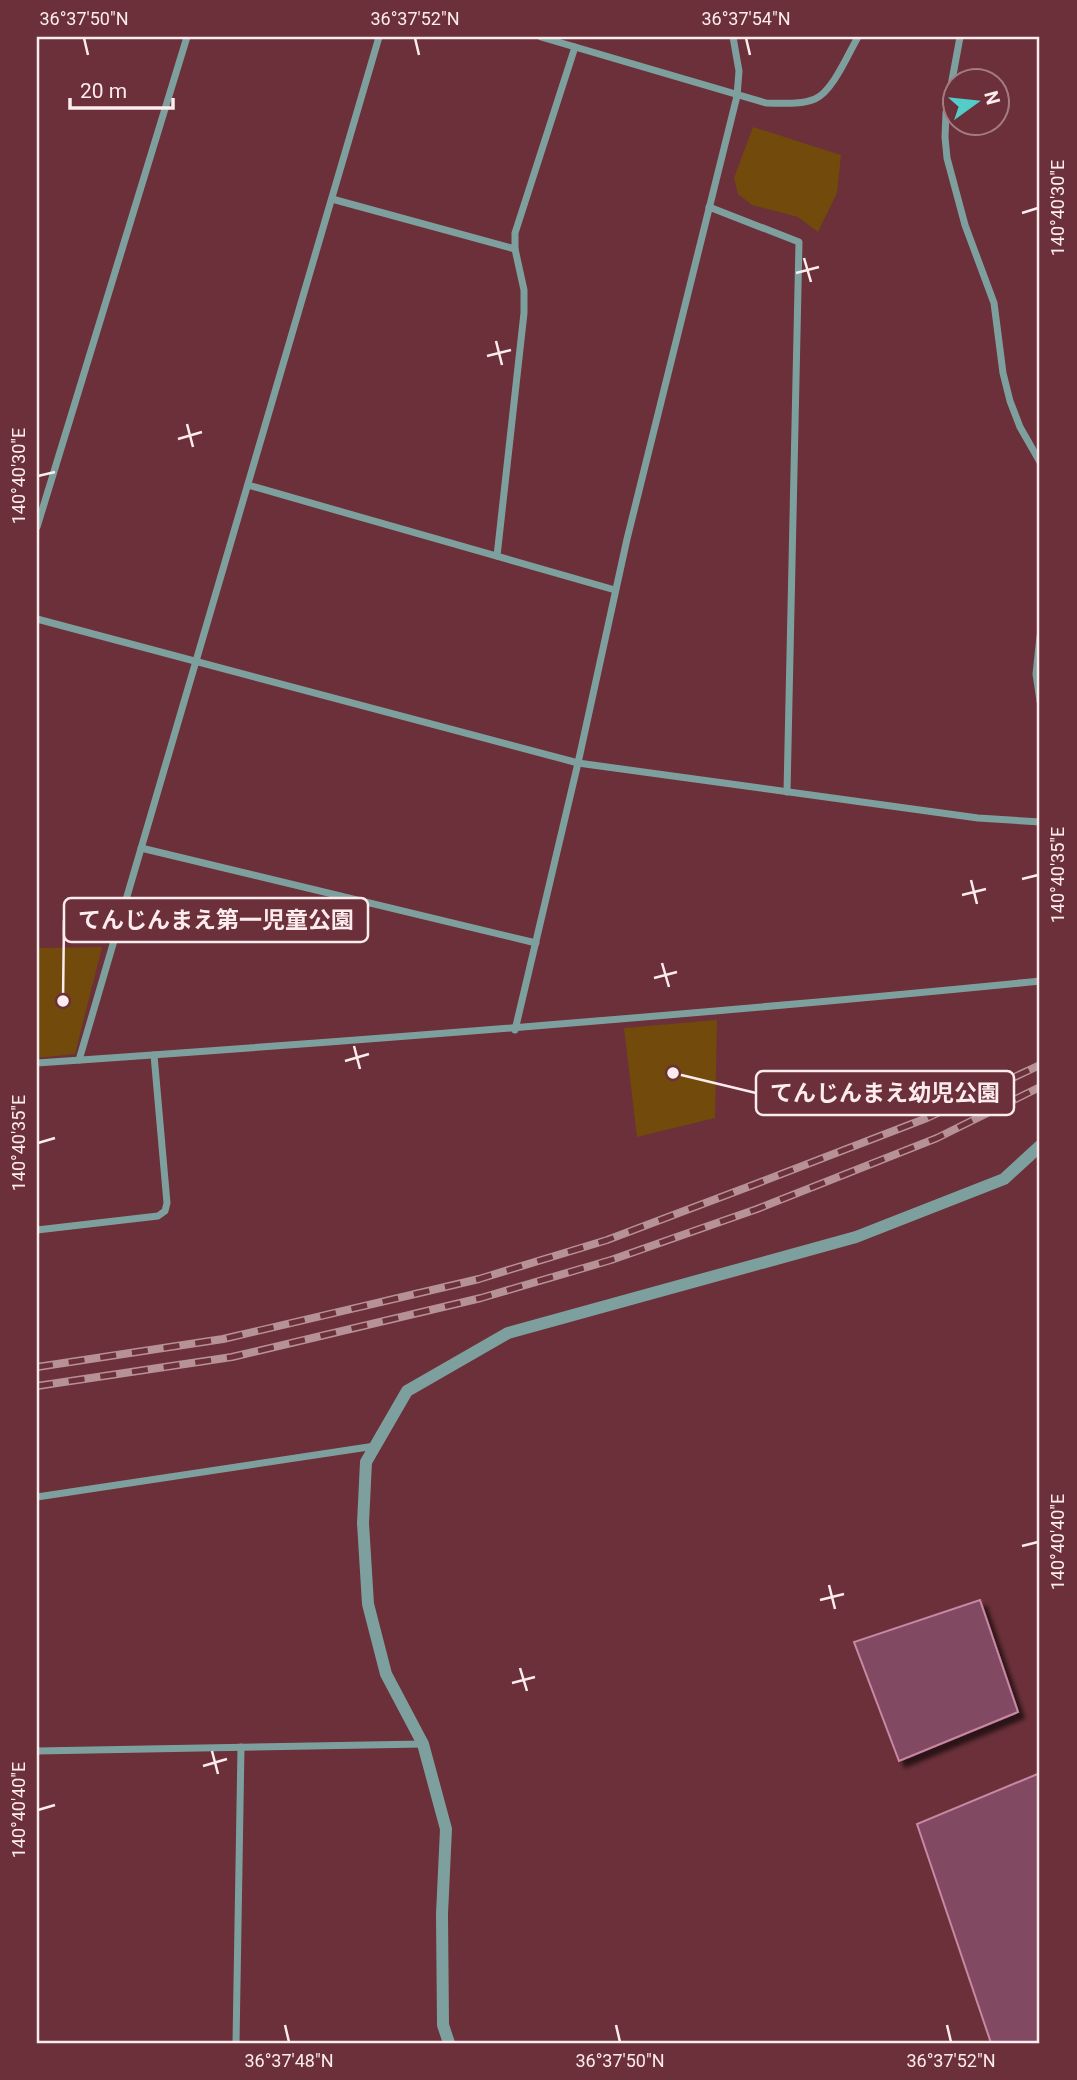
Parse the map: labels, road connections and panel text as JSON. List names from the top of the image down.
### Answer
{
  "places": ["てんじんまえ第一児童公園", "てんじんまえ幼児公園"],
  "scale_bar": "20 m",
  "north": "right",
  "coordinates": [
    "36°37'50\"N",
    "36°37'52\"N",
    "36°37'54\"N",
    "140°40'30\"E",
    "140°40'35\"E",
    "140°40'40\"E",
    "36°37'48\"N"
  ]
}
